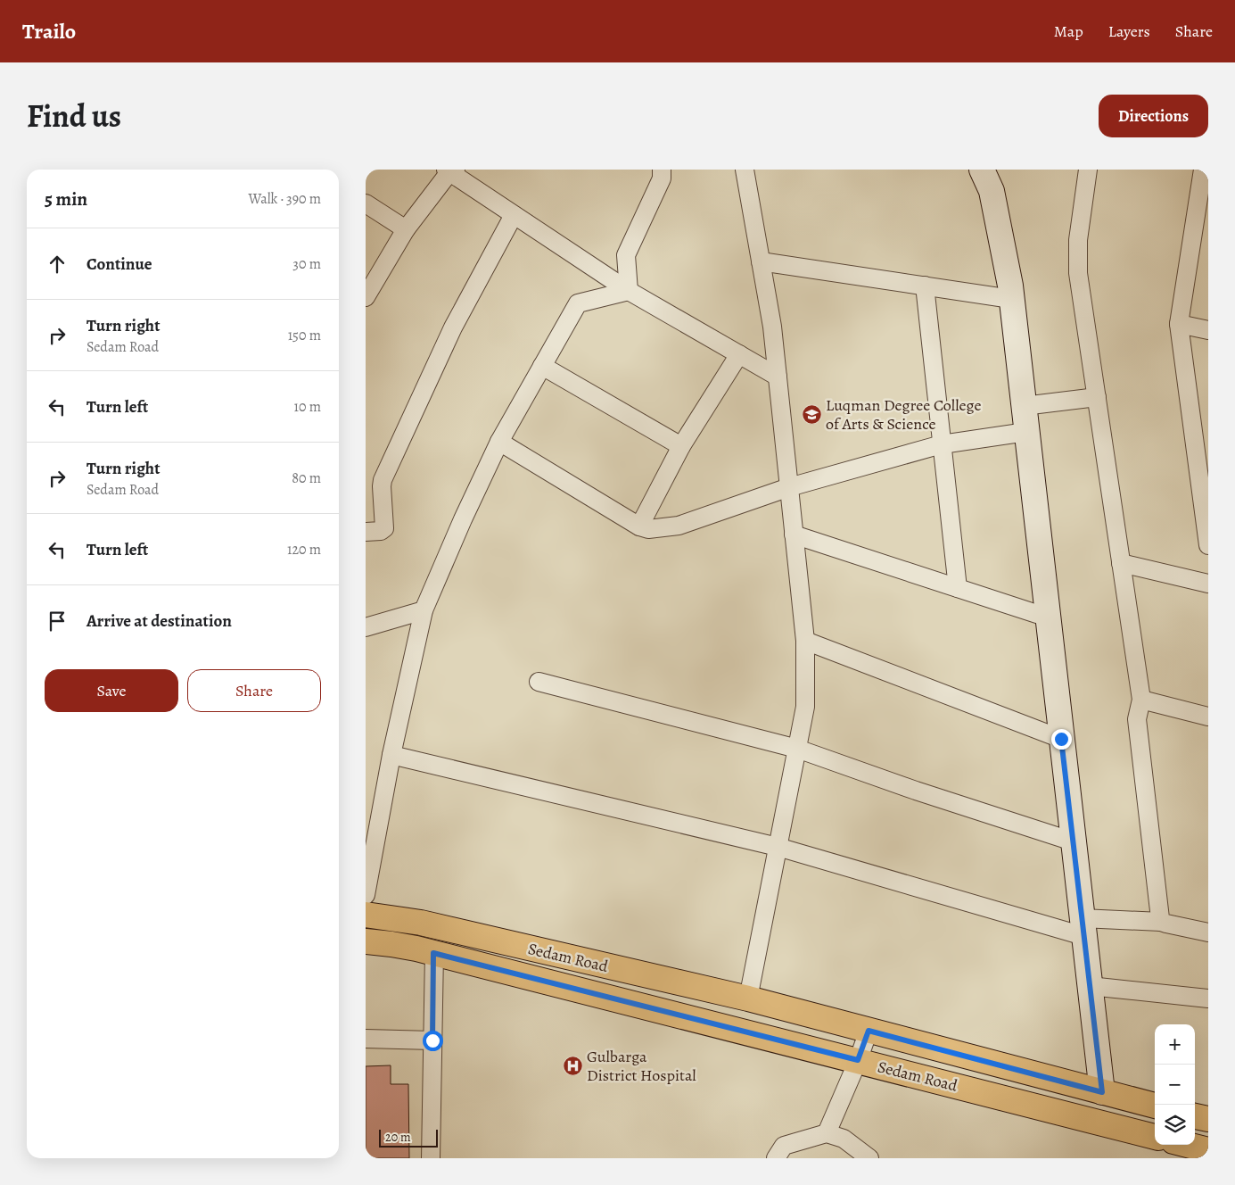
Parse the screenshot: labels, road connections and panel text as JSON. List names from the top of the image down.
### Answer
{
  "streets": {
    "main road": ["Sedam Road"]
  },
  "places": {
    "school or university": ["Luqman Degree College of Arts & Science"],
    "hospital": ["Gulbarga District Hospital"]
  },
  "scale_bar": "20 m",
  "page": {
    "header": "Trailo",
    "nav": ["Map", "Layers", "Share"],
    "title": "Find us",
    "buttons": [
      "Directions",
      ["Save", "Share"]
    ],
    "heading": ["5 min", "Walk · 390 m"],
    "list": [
      ["Continue", "30 m"],
      ["Turn right", "Sedam Road", "150 m"],
      ["Turn left", "10 m"],
      ["Turn right", "Sedam Road", "80 m"],
      ["Turn left", "120 m"],
      "Arrive at destination"
    ],
    "map_buttons": ["+", "−"],
    "scale": "20 m"
  }
}
